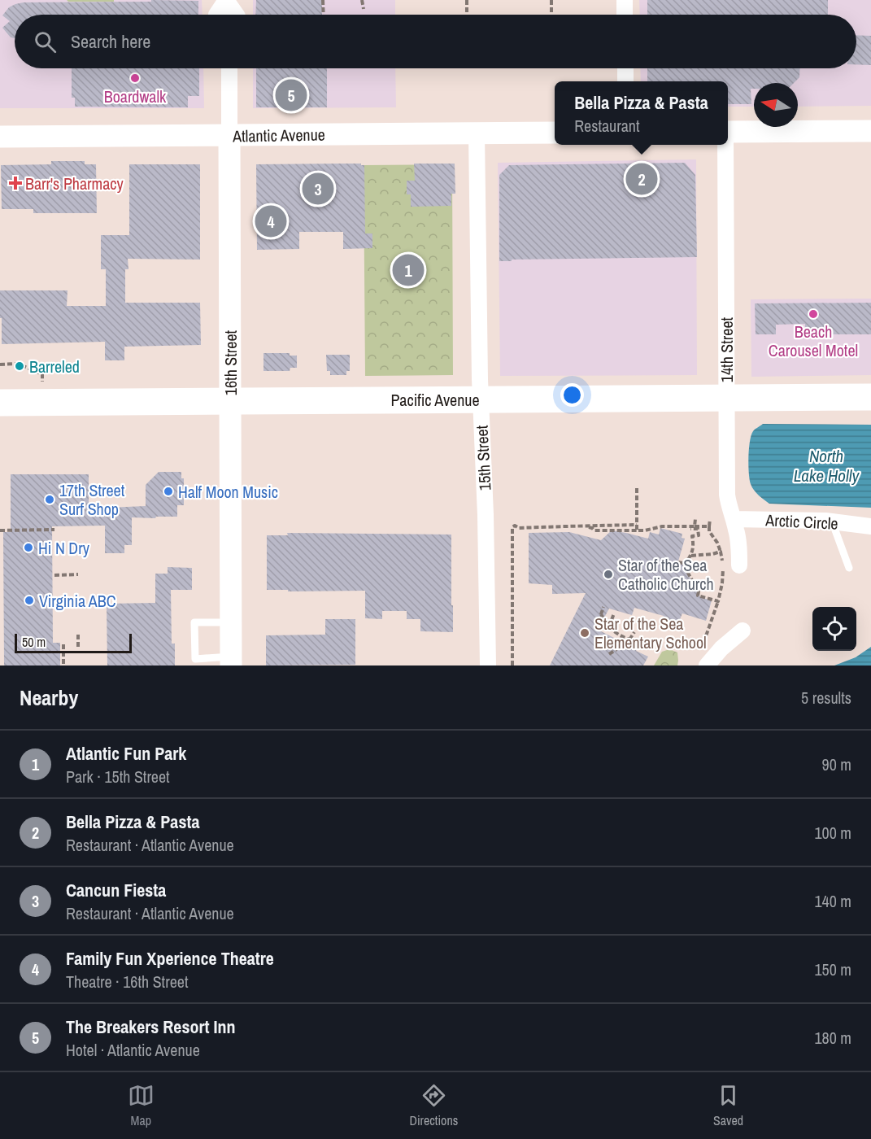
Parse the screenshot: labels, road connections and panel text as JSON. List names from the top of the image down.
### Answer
{
  "streets": {
    "highway": ["Pacific Avenue"],
    "main road": ["Atlantic Avenue", "16th Street"],
    "street": ["14th Street", "15th Street", "Arctic Circle"]
  },
  "crossings": [
    ["Atlantic Avenue", "16th Street"],
    ["Atlantic Avenue", "15th Street"],
    ["14th Street", "Pacific Avenue"],
    ["14th Street", "Arctic Circle"],
    ["16th Street", "Pacific Avenue"],
    ["Pacific Avenue", "15th Street"]
  ],
  "water": ["North Lake Holly"],
  "places": {
    "other": [
      "Boardwalk",
      "Beach Carousel Motel",
      "Barreled",
      "Half Moon Music",
      "17th Street Surf Shop",
      "Hi N Dry",
      "Star of the Sea Catholic Church",
      "Virginia ABC",
      "Star of the Sea Elementary School"
    ],
    "health": ["Barr's Pharmacy"]
  },
  "scale_bar": "50 m",
  "north": "left",
  "page": {
    "search": "Search here",
    "pins": [
      "5",
      "2",
      "3",
      "4",
      "1"
    ],
    "popup": ["Bella Pizza & Pasta", "Restaurant"],
    "scale": "50 m",
    "heading": ["Nearby", "5 results"],
    "list": [
      {
        "mark": "1",
        "name": "Atlantic Fun Park",
        "note": "Park · 15th Street",
        "value": "90 m"
      },
      {
        "mark": "2",
        "name": "Bella Pizza & Pasta",
        "note": "Restaurant · Atlantic Avenue",
        "value": "100 m"
      },
      {
        "mark": "3",
        "name": "Cancun Fiesta",
        "note": "Restaurant · Atlantic Avenue",
        "value": "140 m"
      },
      {
        "mark": "4",
        "name": "Family Fun Xperience Theatre",
        "note": "Theatre · 16th Street",
        "value": "150 m"
      },
      {
        "mark": "5",
        "name": "The Breakers Resort Inn",
        "note": "Hotel · Atlantic Avenue",
        "value": "180 m"
      }
    ],
    "nav": ["Map", "Directions", "Saved"]
  }
}
